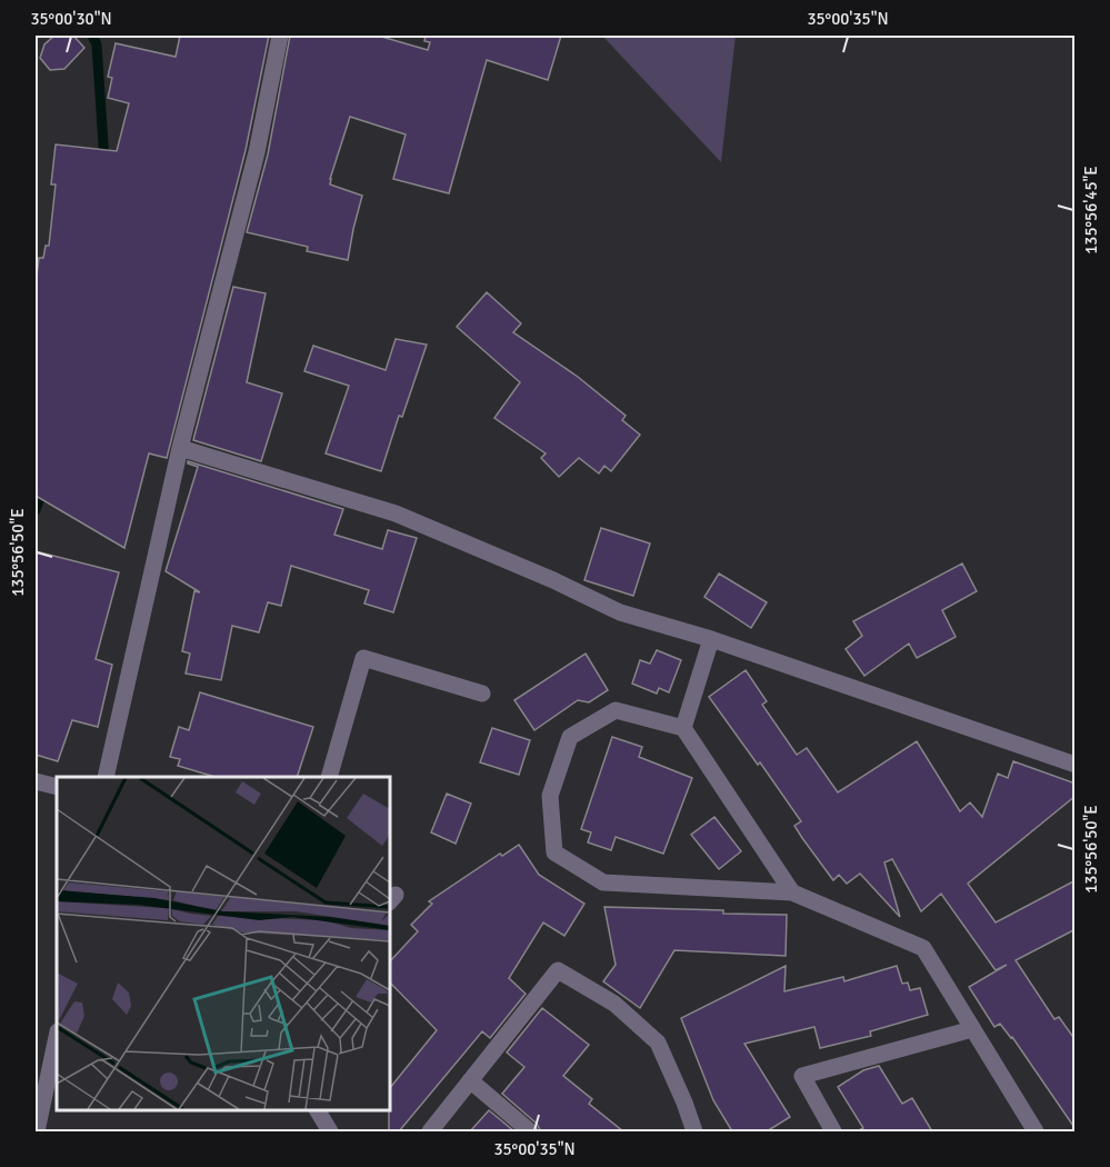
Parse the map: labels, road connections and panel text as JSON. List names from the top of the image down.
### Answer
{
  "coordinates": [
    "35°00'30\"N",
    "35°00'35\"N",
    "135°56'45\"E",
    "135°56'50\"E"
  ]
}
